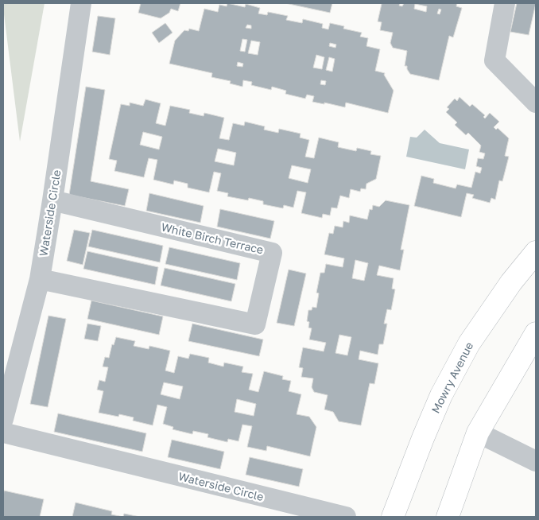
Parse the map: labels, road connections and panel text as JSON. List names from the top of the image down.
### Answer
{
  "streets": {
    "main road": ["Mowry Avenue"],
    "street": ["Waterside Circle", "White Birch Terrace"]
  },
  "crossings": [
    ["Waterside Circle", "White Birch Terrace"]
  ]
}
